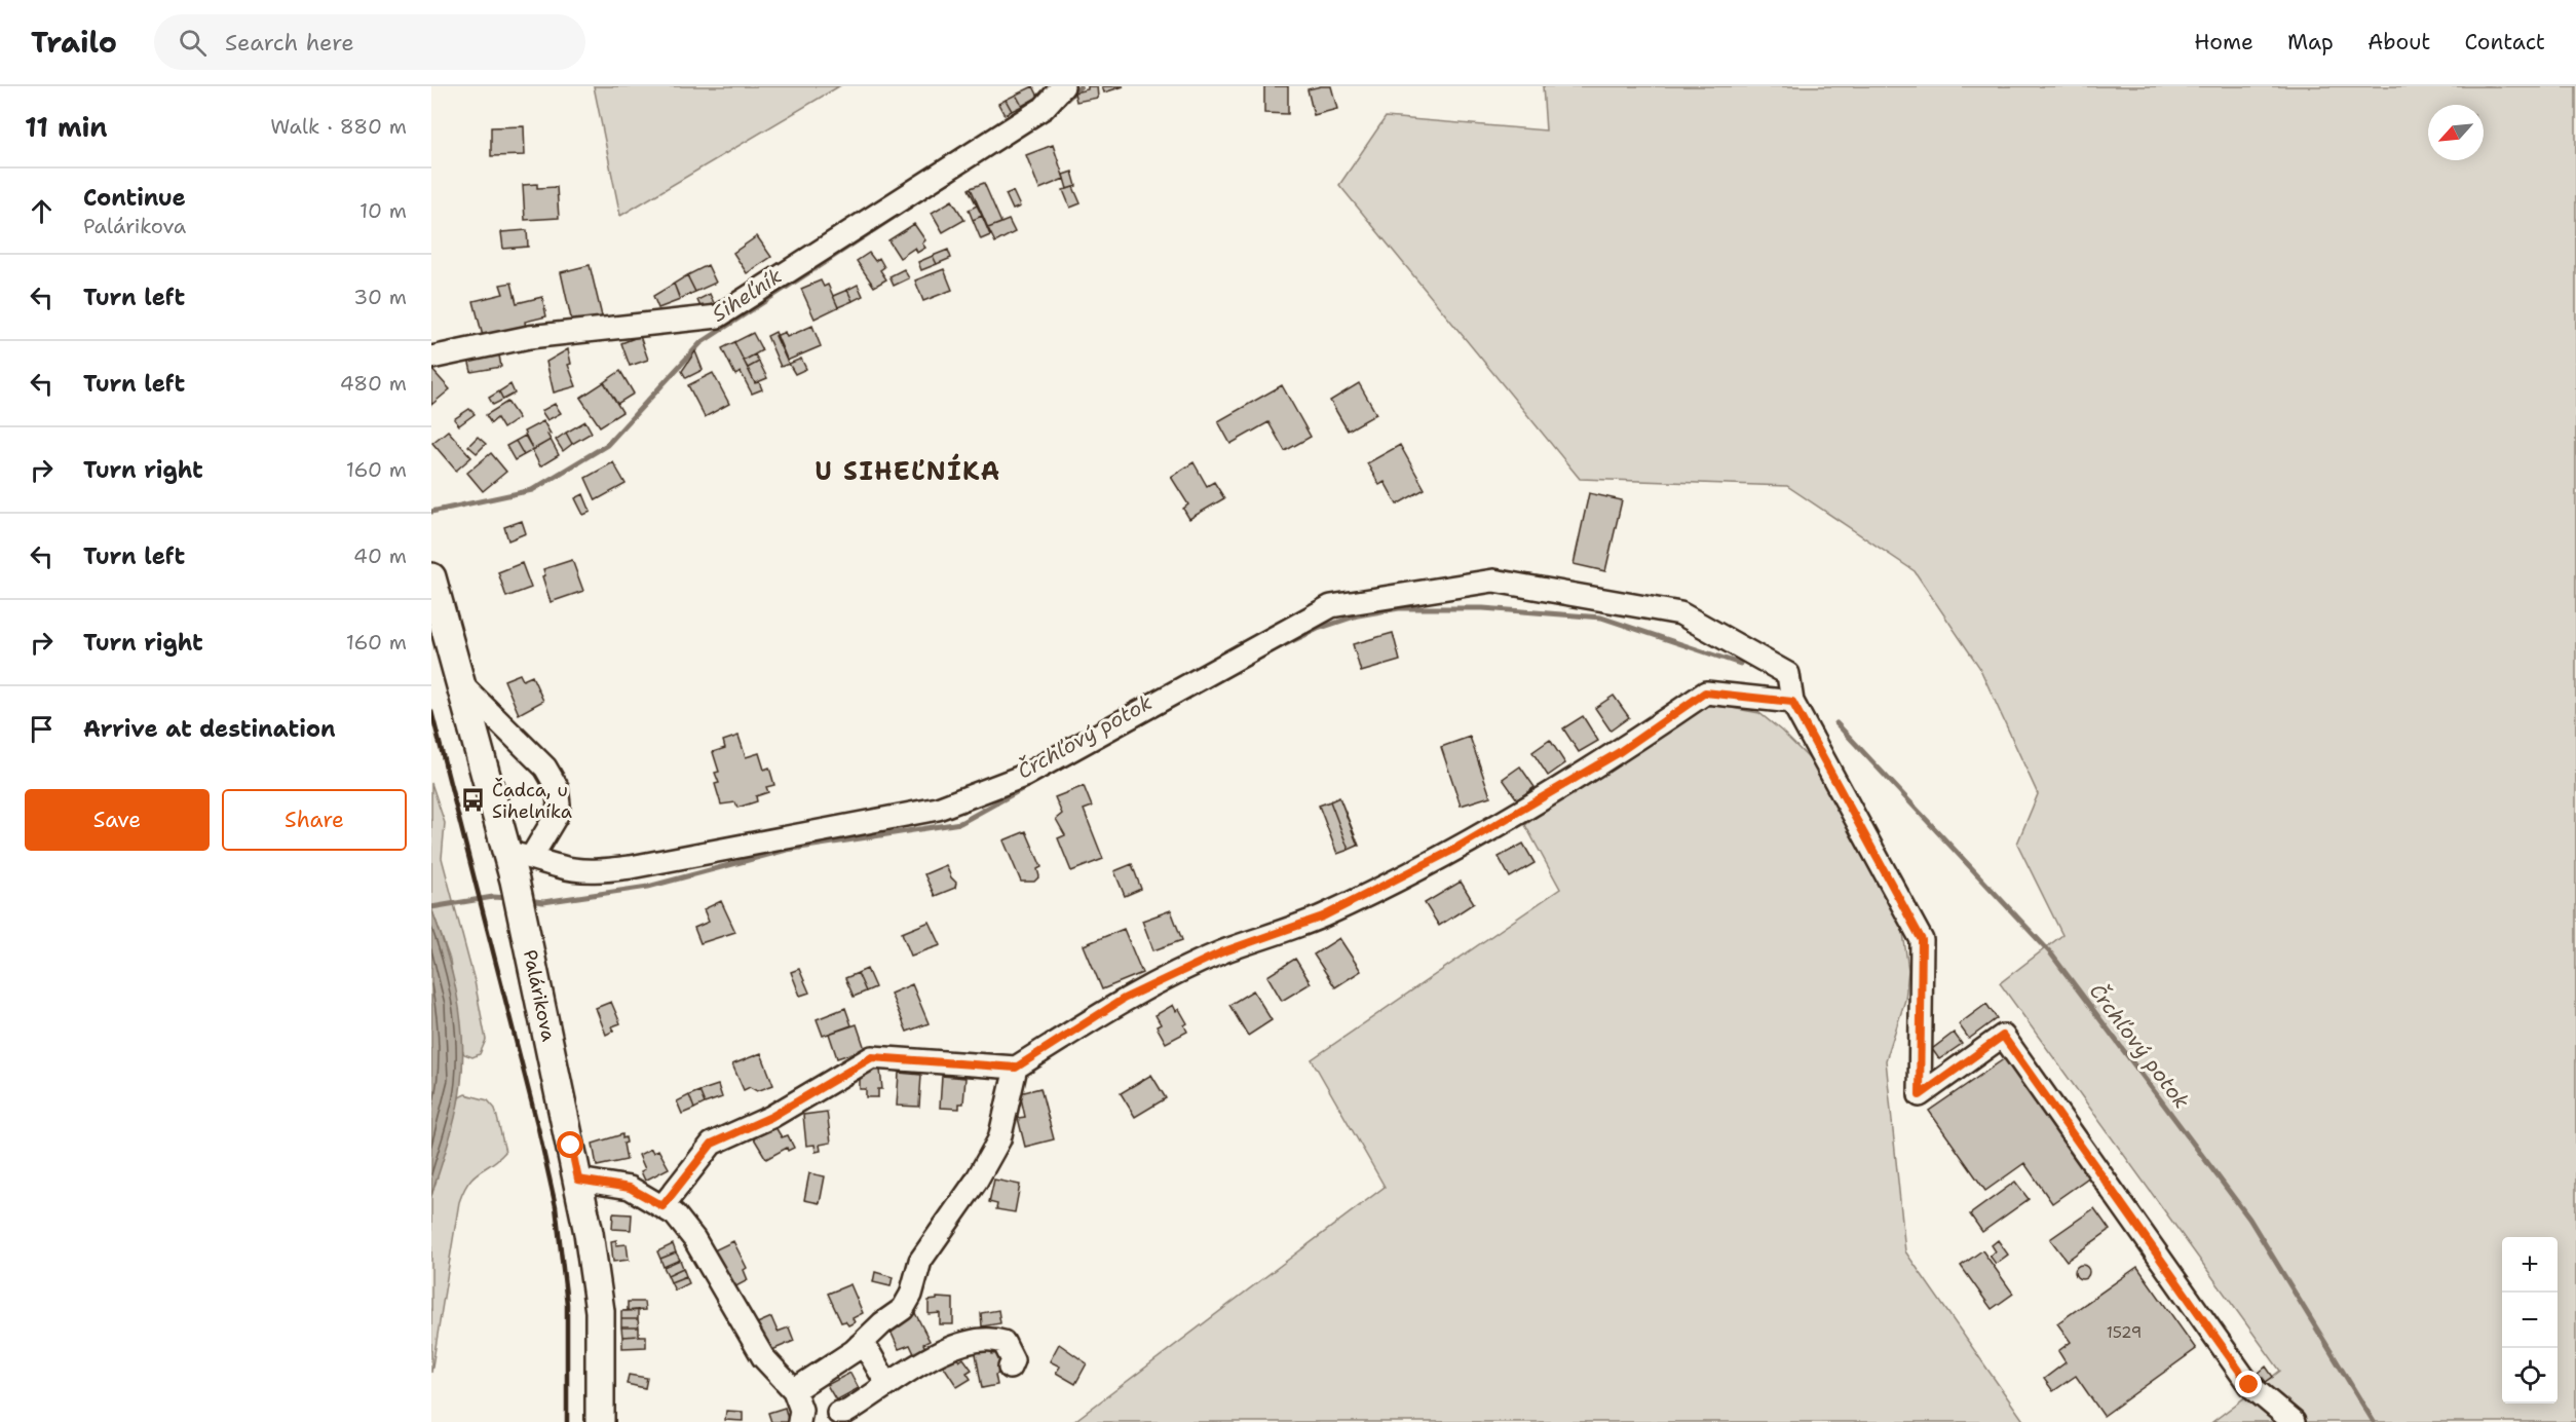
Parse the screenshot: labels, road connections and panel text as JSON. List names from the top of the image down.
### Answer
{
  "streets": {
    "main road": ["Palárikova"]
  },
  "districts": ["U SIHEĽNÍKA"],
  "water": ["Siheľník", "Črchľový potok"],
  "places": {
    "bus stop": ["Čadca, u Sihelníka"]
  },
  "house_numbers": ["1529"],
  "north": "bottom left",
  "page": {
    "header": "Trailo",
    "search": "Search here",
    "nav": [
      "Home",
      "Map",
      "About",
      "Contact"
    ],
    "heading": ["11 min", "Walk · 880 m"],
    "list": [
      ["Continue", "Palárikova", "10 m"],
      ["Turn left", "30 m"],
      ["Turn left", "480 m"],
      ["Turn right", "160 m"],
      ["Turn left", "40 m"],
      ["Turn right", "160 m"],
      "Arrive at destination"
    ],
    "buttons": ["Save", "Share"],
    "map_buttons": ["+", "−"]
  }
}
